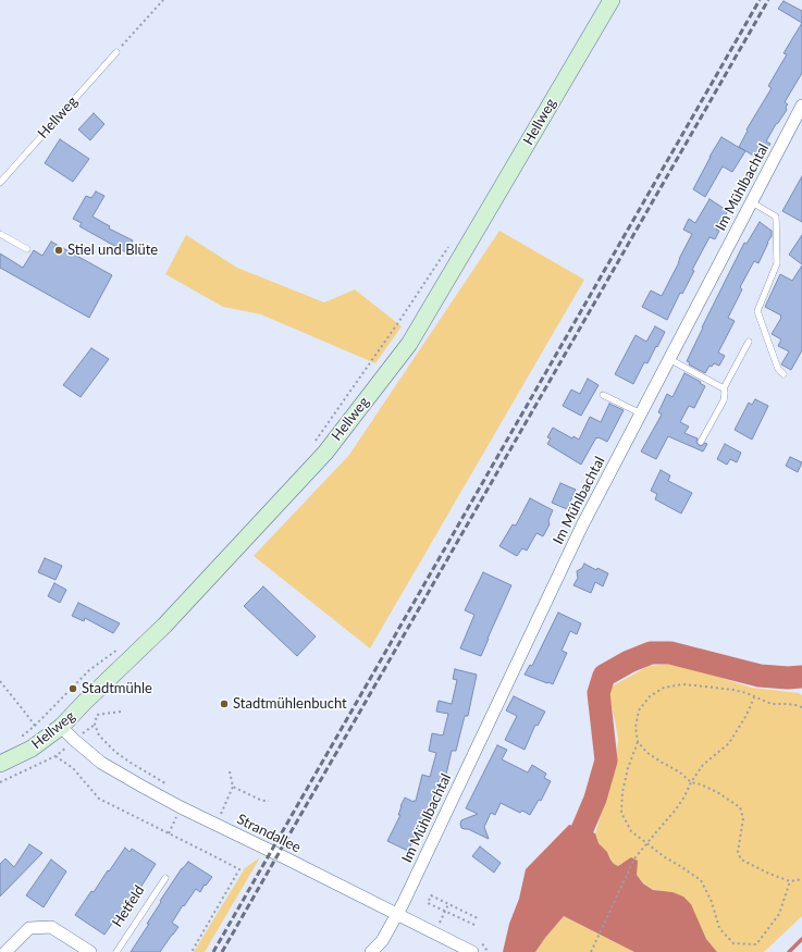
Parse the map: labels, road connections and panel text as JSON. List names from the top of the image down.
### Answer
{
  "streets": {
    "street": ["Hellweg", "Im Mühlbachtal", "Strandallee"],
    "lane": ["Hetfeld"]
  },
  "crossings": [
    ["Hellweg", "Strandallee"],
    ["Im Mühlbachtal", "Strandallee"]
  ],
  "places": ["Stiel und Blüte", "Stadtmühle", "Stadtmühlenbucht"]
}
